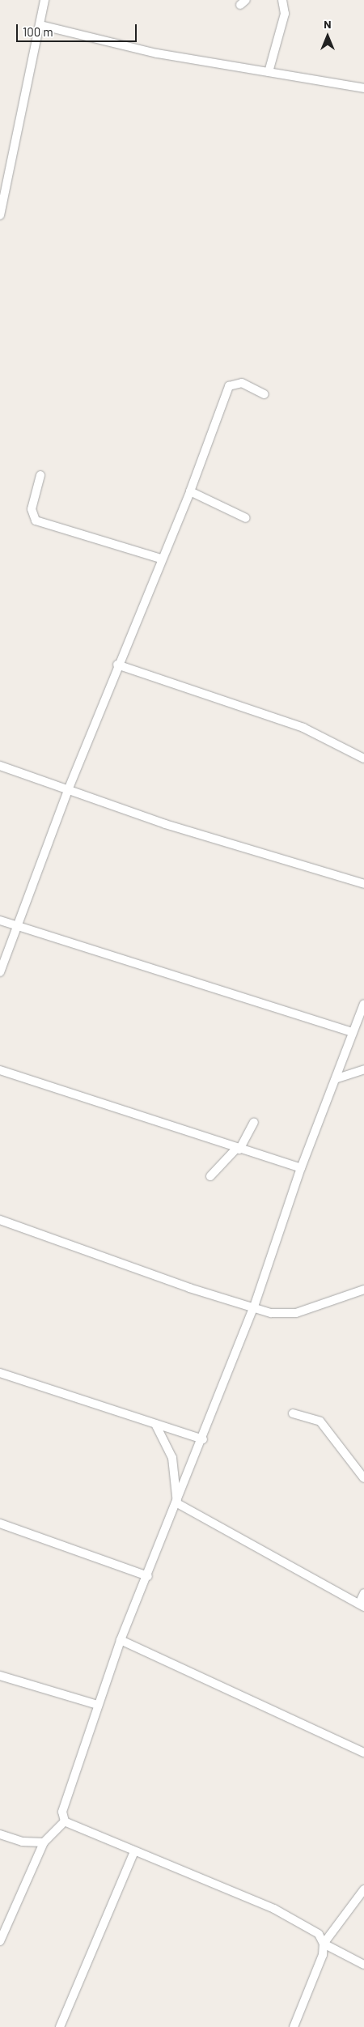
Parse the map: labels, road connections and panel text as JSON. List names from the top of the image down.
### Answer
{
  "scale_bar": "100 m",
  "north": "top"
}
